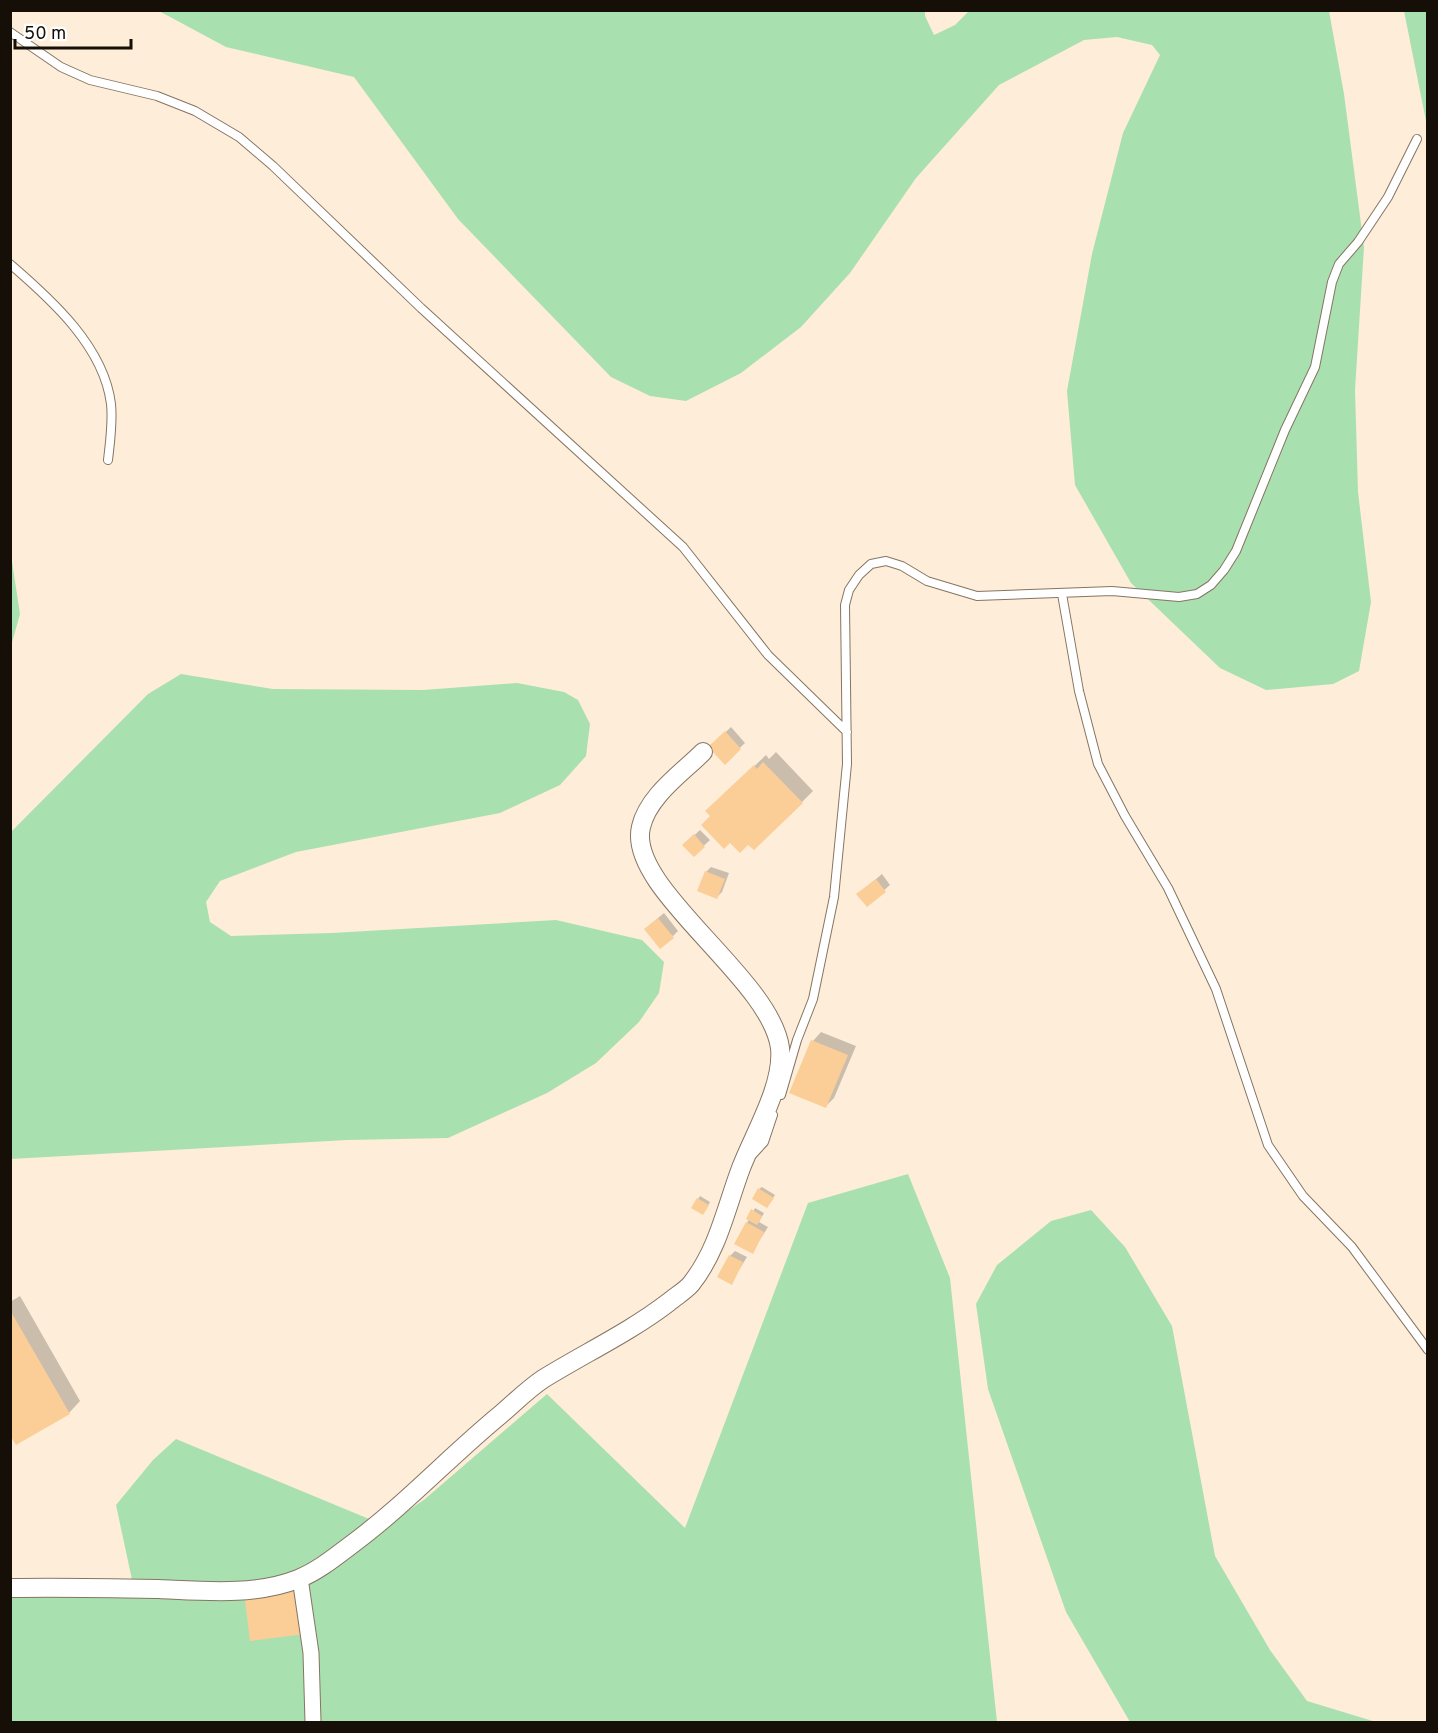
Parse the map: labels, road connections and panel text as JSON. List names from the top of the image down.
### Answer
{
  "scale_bar": "50 m"
}
